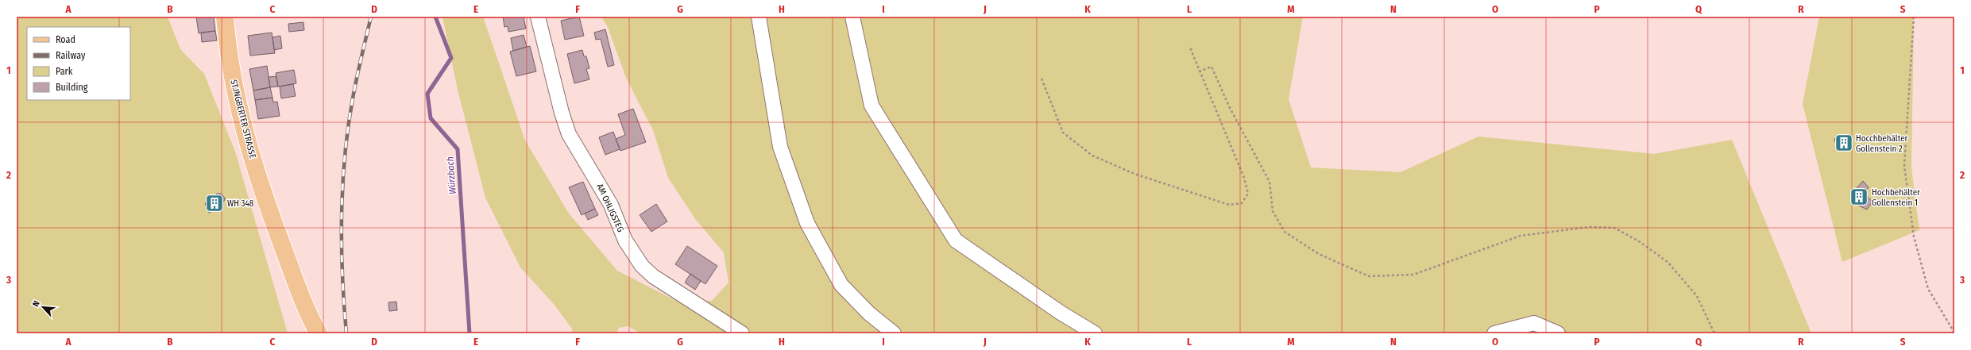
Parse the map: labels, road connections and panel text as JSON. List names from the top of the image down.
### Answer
{
  "streets": {
    "main road": ["ST.INGBERTER STRASSE"],
    "lane": ["AM OHLIGSTEG"]
  },
  "water": ["Würzbach"],
  "places": {
    "building": ["Hocchbehälter Gollenstein 2", "Hochbehälter Gollenstein 1", "WH 348"]
  },
  "legend": [
    "Road",
    "Railway",
    "Park",
    "Building"
  ],
  "north": "top left",
  "grid": {
    "columns": [
      "A",
      "B",
      "C",
      "D",
      "E",
      "F",
      "G",
      "H",
      "I",
      "J",
      "K",
      "L",
      "M",
      "N",
      "O",
      "P",
      "Q",
      "R",
      "S"
    ],
    "rows": ["1", "2", "3"]
  }
}
